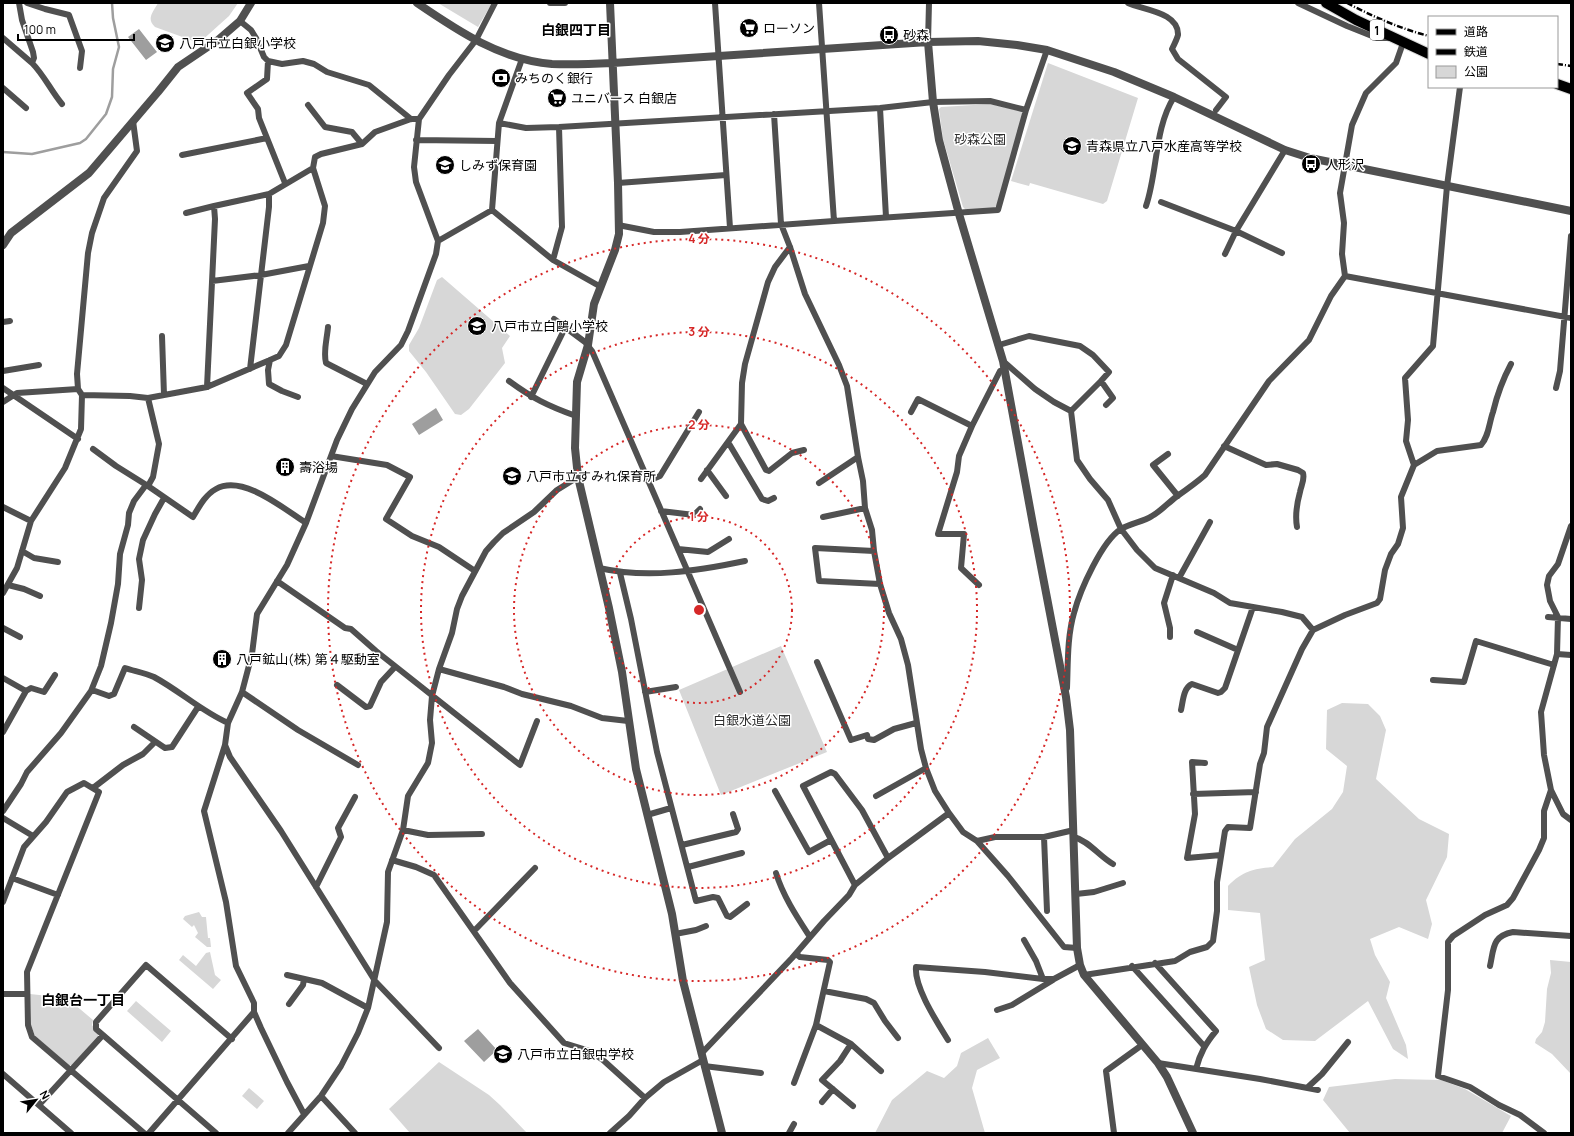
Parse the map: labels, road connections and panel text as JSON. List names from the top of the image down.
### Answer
{
  "streets": {
    "main road": ["1"]
  },
  "districts": ["白銀四丁目", "白銀台一丁目"],
  "parks": ["砂森公園", "白銀水道公園"],
  "places": {
    "supermarket": ["ローソン", "ユニバース 白銀店"],
    "bus stop": ["砂森", "人形沢"],
    "school or university": [
      "八戸市立白銀小学校",
      "青森県立八戸水産高等学校",
      "しみず保育園",
      "八戸市立白鷗小学校",
      "八戸市立すみれ保育所",
      "八戸市立白銀中学校"
    ],
    "bank": ["みちのく銀行"],
    "building": ["壽浴場", "八戸鉱山(株) 第４駆動室"]
  },
  "legend": ["道路", "鉄道", "公園"],
  "scale_bar": "100 m",
  "north": "top right",
  "rings": [
    "4 分",
    "3 分",
    "2 分",
    "1 分"
  ]
}
